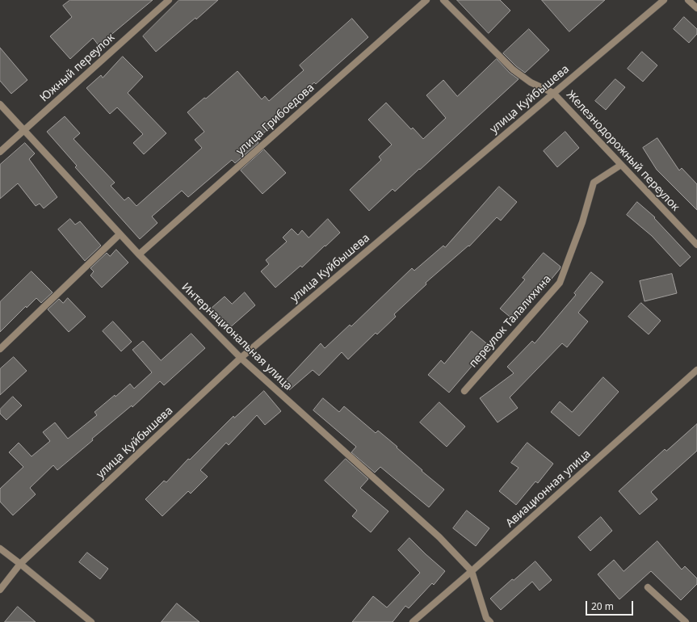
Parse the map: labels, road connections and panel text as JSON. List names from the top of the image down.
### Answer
{
  "streets": {
    "street": [
      "Южный переулок",
      "улица Куйбышева",
      "улица Грибоедова",
      "Железнодорожный переулок",
      "переулок Талалихина",
      "Интернациональная улица",
      "Авиационная улица"
    ]
  },
  "crossings": [
    ["Южный переулок", "Интернациональная улица"],
    ["улица Куйбышева", "Железнодорожный переулок"],
    ["улица Куйбышева", "Интернациональная улица"],
    ["улица Грибоедова", "Интернациональная улица"],
    ["Железнодорожный переулок", "переулок Талалихина"],
    ["Интернациональная улица", "Авиационная улица"]
  ],
  "scale_bar": "20 m"
}
